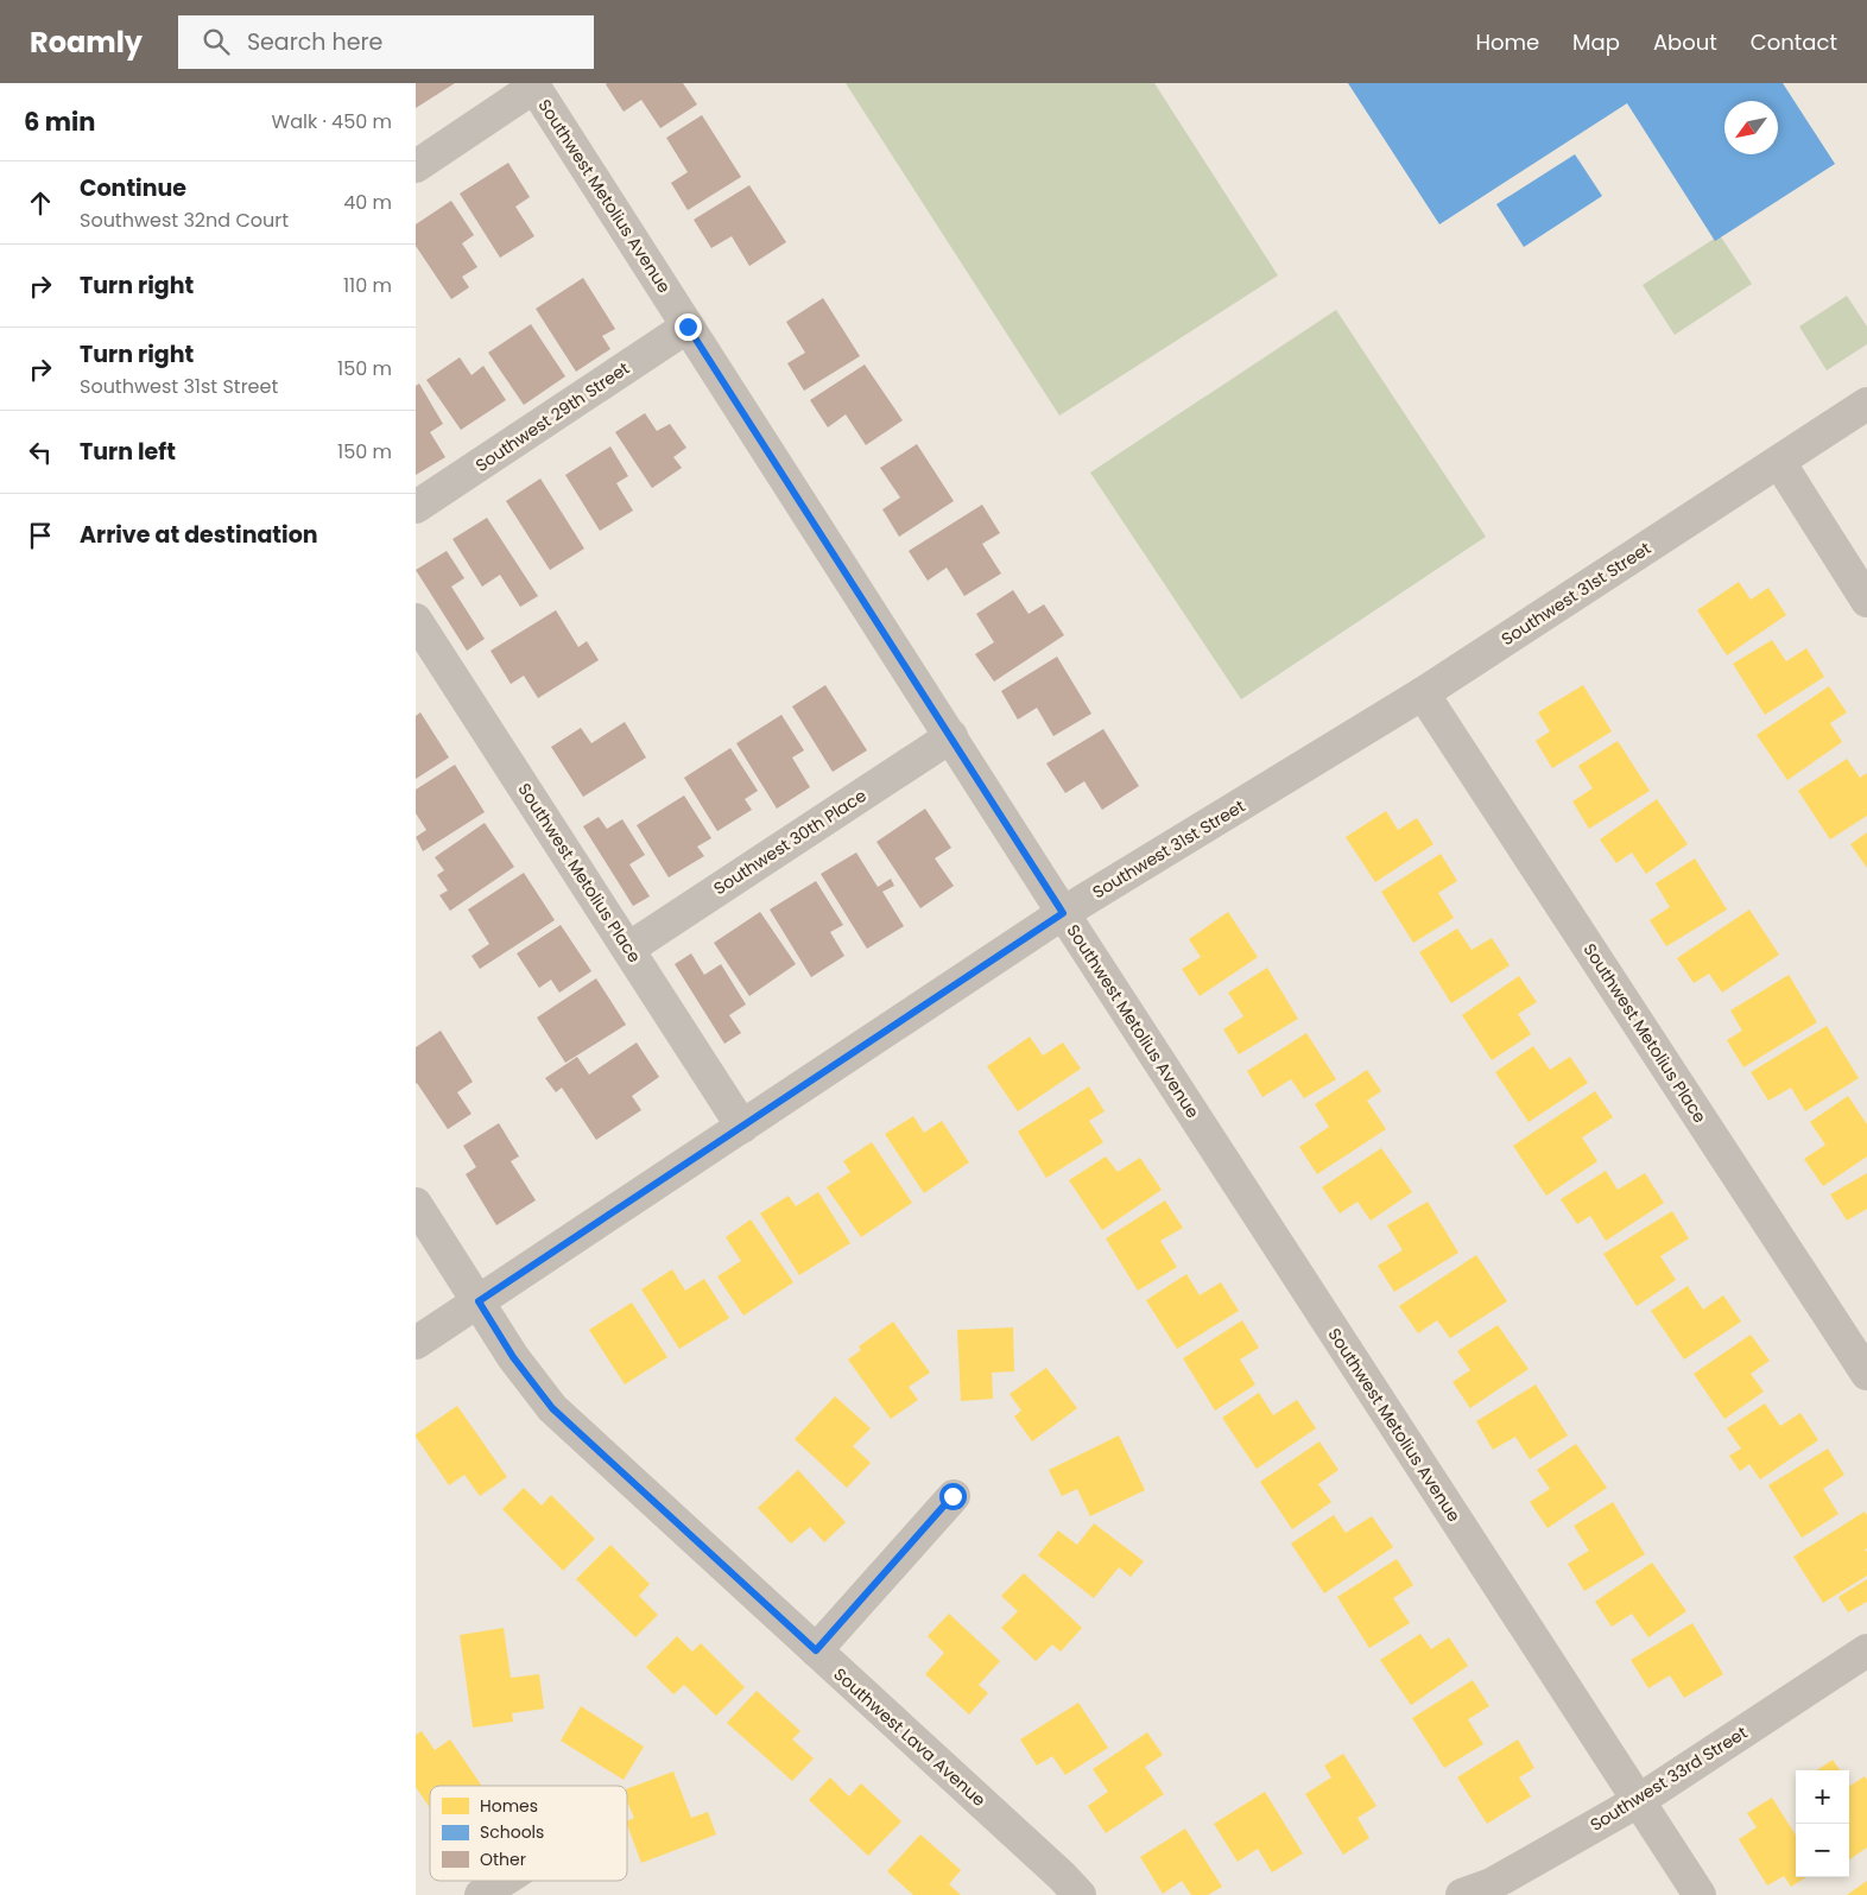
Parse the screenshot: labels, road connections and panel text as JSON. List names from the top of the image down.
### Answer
{
  "streets": {
    "street": [
      "Southwest Metolius Avenue",
      "Southwest 29th Street",
      "Southwest 31st Street",
      "Southwest 30th Place",
      "Southwest Metolius Place",
      "Southwest Lava Avenue",
      "Southwest 33rd Street"
    ]
  },
  "crossings": [
    ["Southwest Metolius Avenue", "Southwest 29th Street"],
    ["Southwest Metolius Avenue", "Southwest 31st Street"],
    ["Southwest Metolius Avenue", "Southwest 30th Place"],
    ["Southwest Metolius Avenue", "Southwest 33rd Street"],
    ["Southwest 31st Street", "Southwest Metolius Place"],
    ["Southwest 31st Street", "Southwest Lava Avenue"],
    ["Southwest 30th Place", "Southwest Metolius Place"]
  ],
  "legend": ["Homes", "Schools", "Other"],
  "north": "bottom left",
  "page": {
    "header": "Roamly",
    "search": "Search here",
    "nav": [
      "Home",
      "Map",
      "About",
      "Contact"
    ],
    "heading": ["6 min", "Walk · 450 m"],
    "list": [
      ["Continue", "Southwest 32nd Court", "40 m"],
      ["Turn right", "110 m"],
      ["Turn right", "Southwest 31st Street", "150 m"],
      ["Turn left", "150 m"],
      "Arrive at destination"
    ],
    "map_buttons": ["+", "−"]
  }
}
